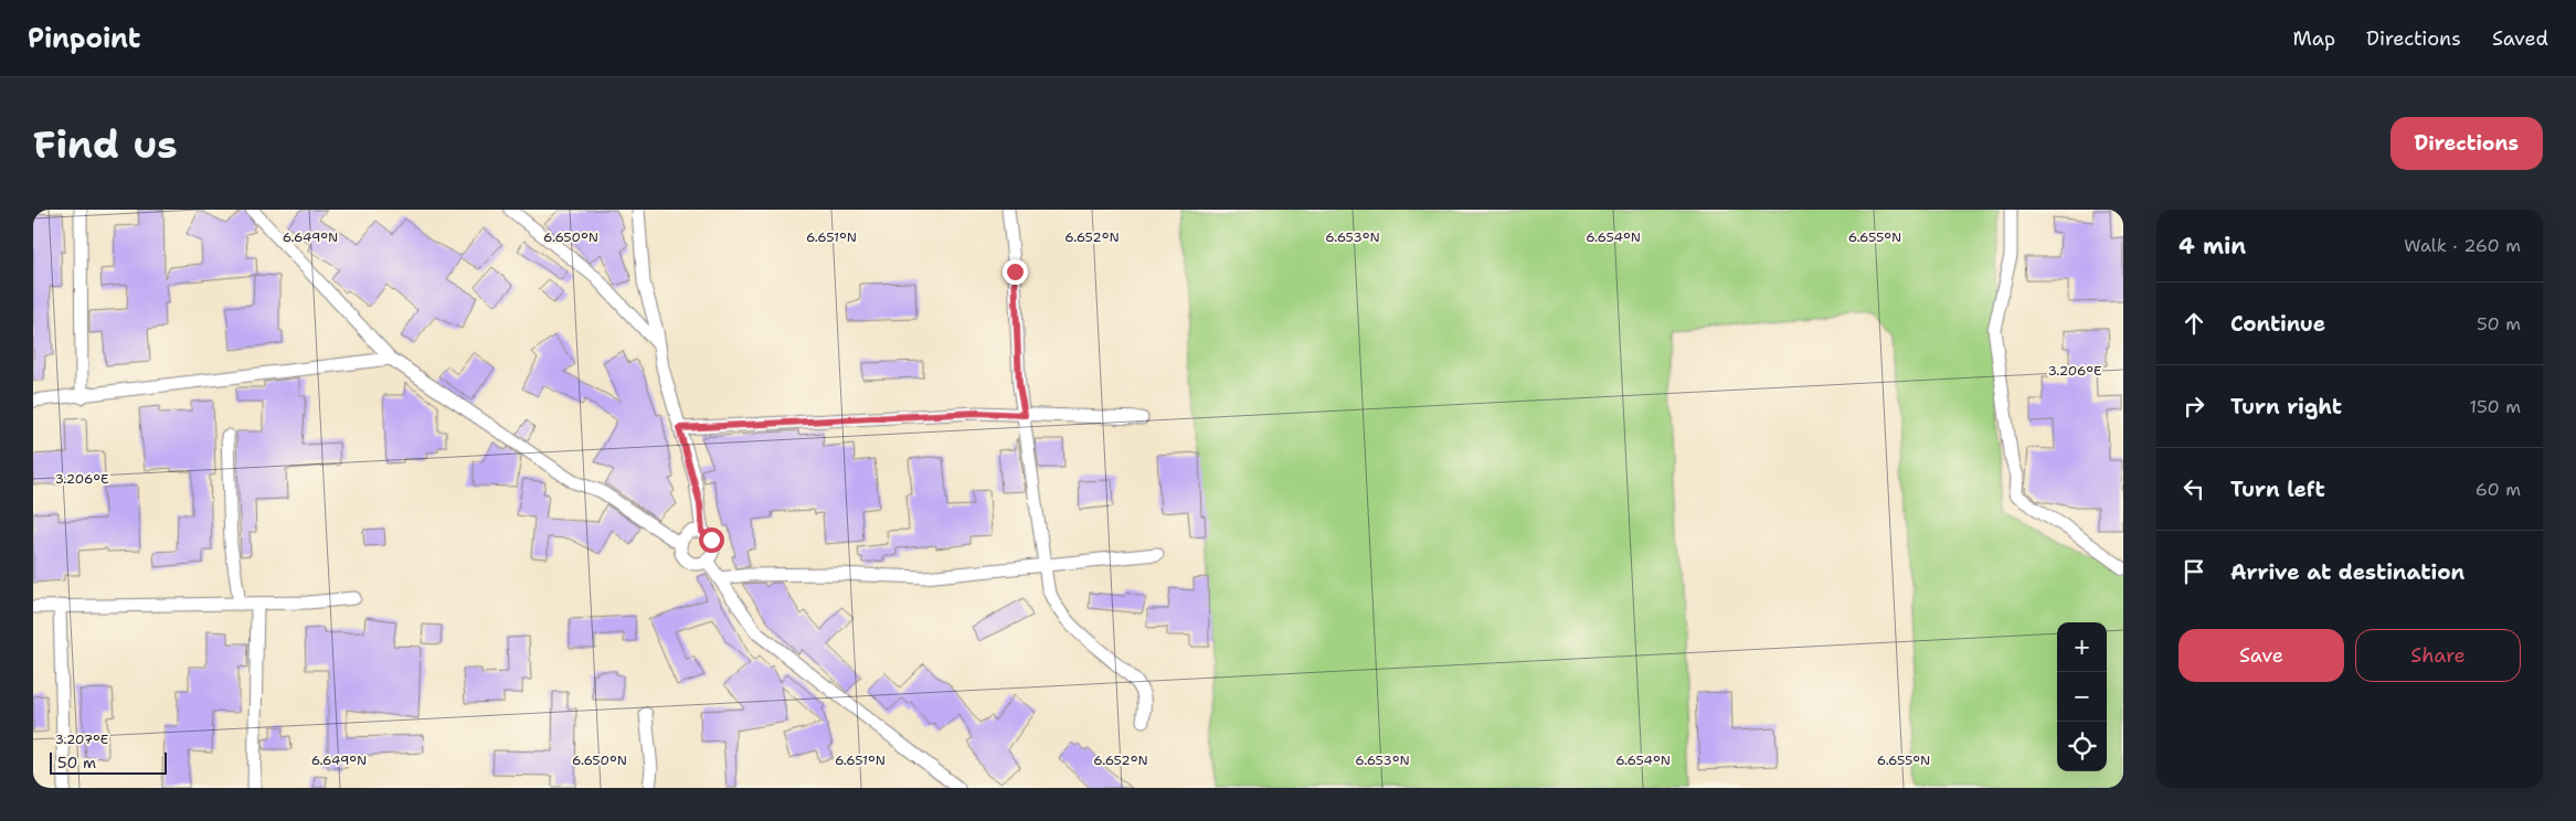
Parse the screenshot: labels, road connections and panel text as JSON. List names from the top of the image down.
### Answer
{
  "scale_bar": "50 m",
  "page": {
    "header": "Pinpoint",
    "nav": ["Map", "Directions", "Saved"],
    "buttons": [
      "Directions",
      ["Save", "Share"]
    ],
    "title": "Find us",
    "heading": ["4 min", "Walk · 260 m"],
    "list": [
      ["Continue", "50 m"],
      ["Turn right", "150 m"],
      ["Turn left", "60 m"],
      "Arrive at destination"
    ],
    "map_buttons": ["+", "−"],
    "scale": "50 m"
  },
  "coordinates": [
    "6.649°N",
    "6.650°N",
    "6.651°N",
    "6.652°N",
    "6.653°N",
    "6.654°N",
    "6.655°N",
    "3.206°E",
    "3.207°E"
  ]
}
